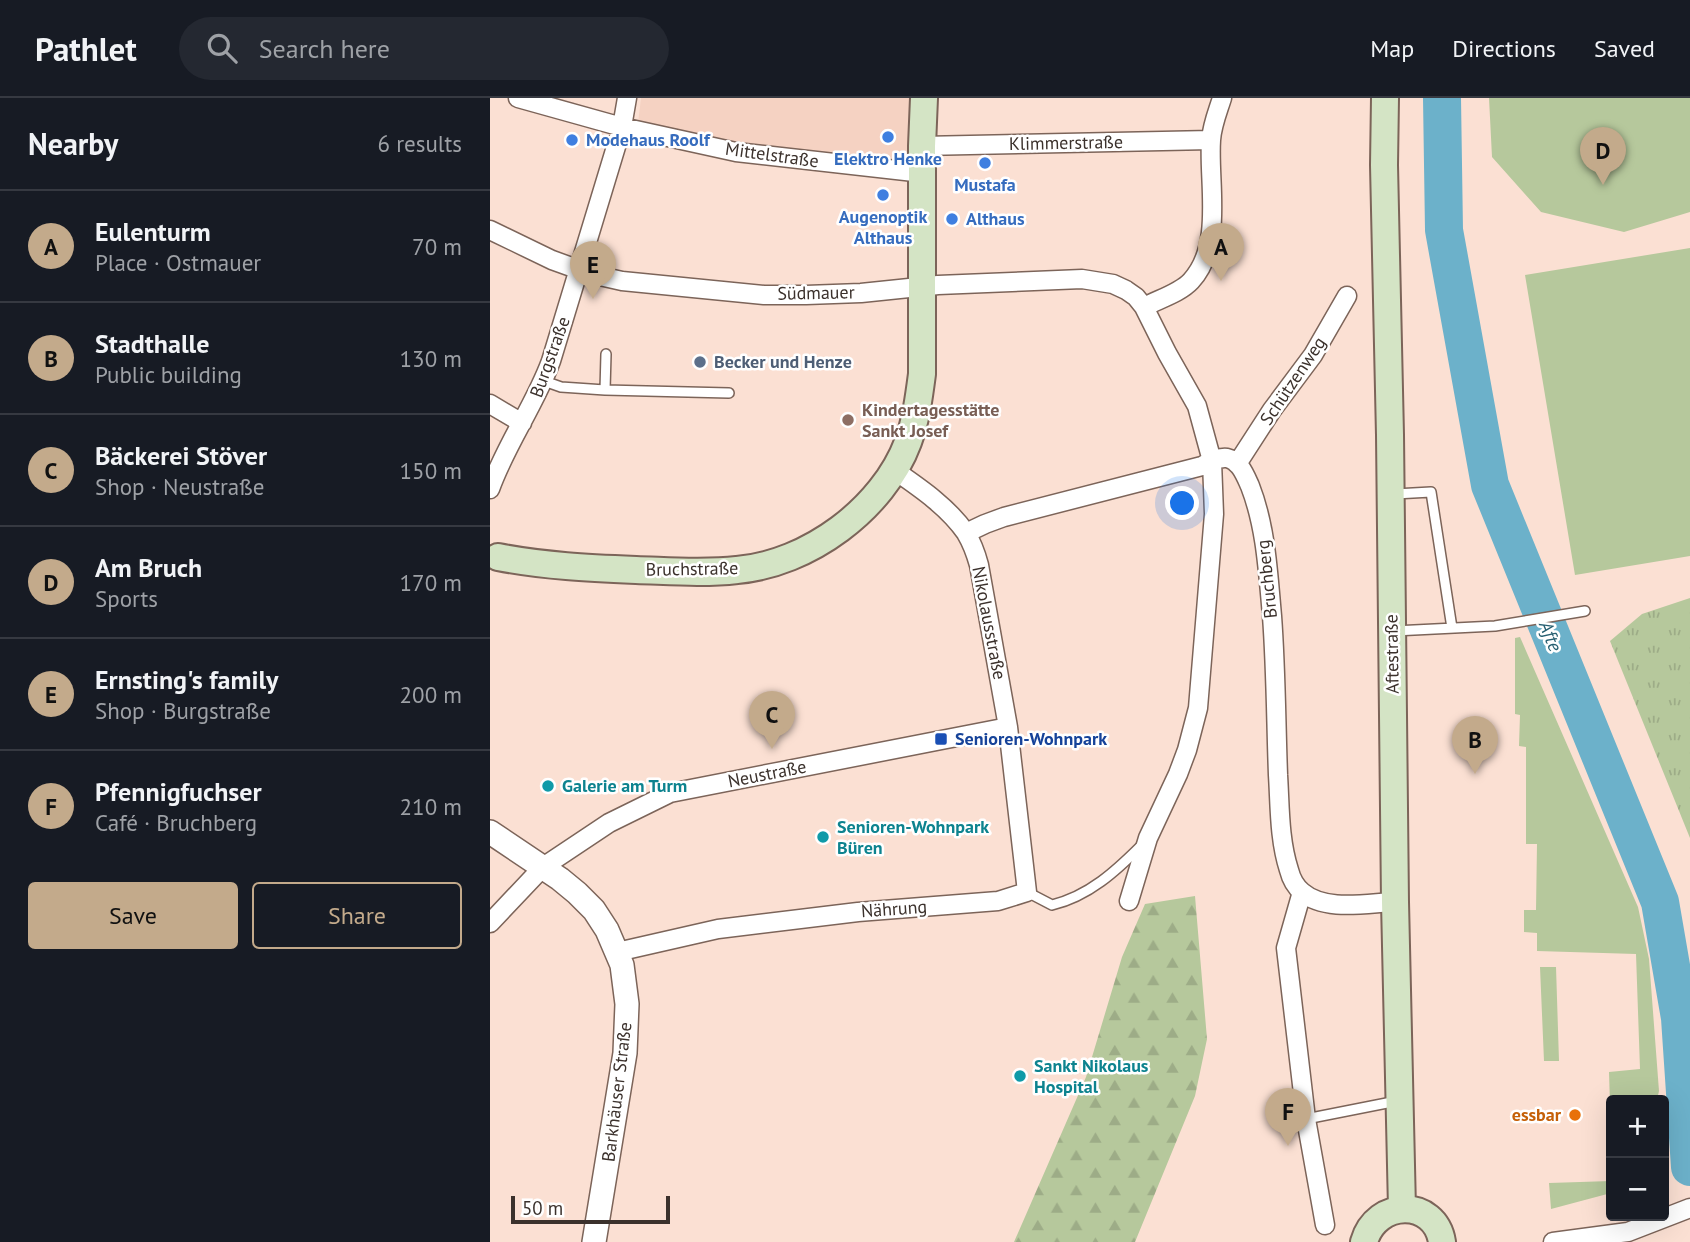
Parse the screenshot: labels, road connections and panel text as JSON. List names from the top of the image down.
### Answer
{
  "streets": {
    "main road": ["Bruchstraße", "Aftestraße"],
    "street": [
      "Klimmerstraße",
      "Mittelstraße",
      "Südmauer",
      "Burgstraße",
      "Schützenweg",
      "Bruchberg",
      "Nikolausstraße",
      "Neustraße",
      "Nährung",
      "Barkhäuser Straße"
    ]
  },
  "crossings": [
    ["Mittelstraße", "Burgstraße"],
    ["Südmauer", "Burgstraße"],
    ["Schützenweg", "Bruchberg"],
    ["Bruchstraße", "Nikolausstraße"],
    ["Nikolausstraße", "Neustraße"],
    ["Nikolausstraße", "Nährung"],
    ["Neustraße", "Barkhäuser Straße"],
    ["Nährung", "Barkhäuser Straße"]
  ],
  "water": ["Afte"],
  "places": {
    "other": [
      "Elektro Henke",
      "Modehaus Roolf",
      "Mustafa",
      "Augenoptik Althaus",
      "Althaus",
      "Becker und Henze",
      "Kindertagesstätte Sankt Josef",
      "Galerie am Turm",
      "Senioren-Wohnpark Büren",
      "Sankt Nikolaus Hospital",
      "essbar"
    ],
    "transit": ["Senioren-Wohnpark"]
  },
  "scale_bar": "50 m",
  "page": {
    "header": "Pathlet",
    "search": "Search here",
    "nav": ["Map", "Directions", "Saved"],
    "heading": ["Nearby", "6 results"],
    "pins": [
      "D",
      "A",
      "E",
      "C",
      "B",
      "F"
    ],
    "list": [
      {
        "mark": "A",
        "name": "Eulenturm",
        "note": "Place · Ostmauer",
        "value": "70 m"
      },
      {
        "mark": "B",
        "name": "Stadthalle",
        "note": "Public building",
        "value": "130 m"
      },
      {
        "mark": "C",
        "name": "Bäckerei Stöver",
        "note": "Shop · Neustraße",
        "value": "150 m"
      },
      {
        "mark": "D",
        "name": "Am Bruch",
        "note": "Sports",
        "value": "170 m"
      },
      {
        "mark": "E",
        "name": "Ernsting's family",
        "note": "Shop · Burgstraße",
        "value": "200 m"
      },
      {
        "mark": "F",
        "name": "Pfennigfuchser",
        "note": "Café · Bruchberg",
        "value": "210 m"
      }
    ],
    "buttons": ["Save", "Share"],
    "map_buttons": ["+", "−"],
    "scale": "50 m"
  }
}
